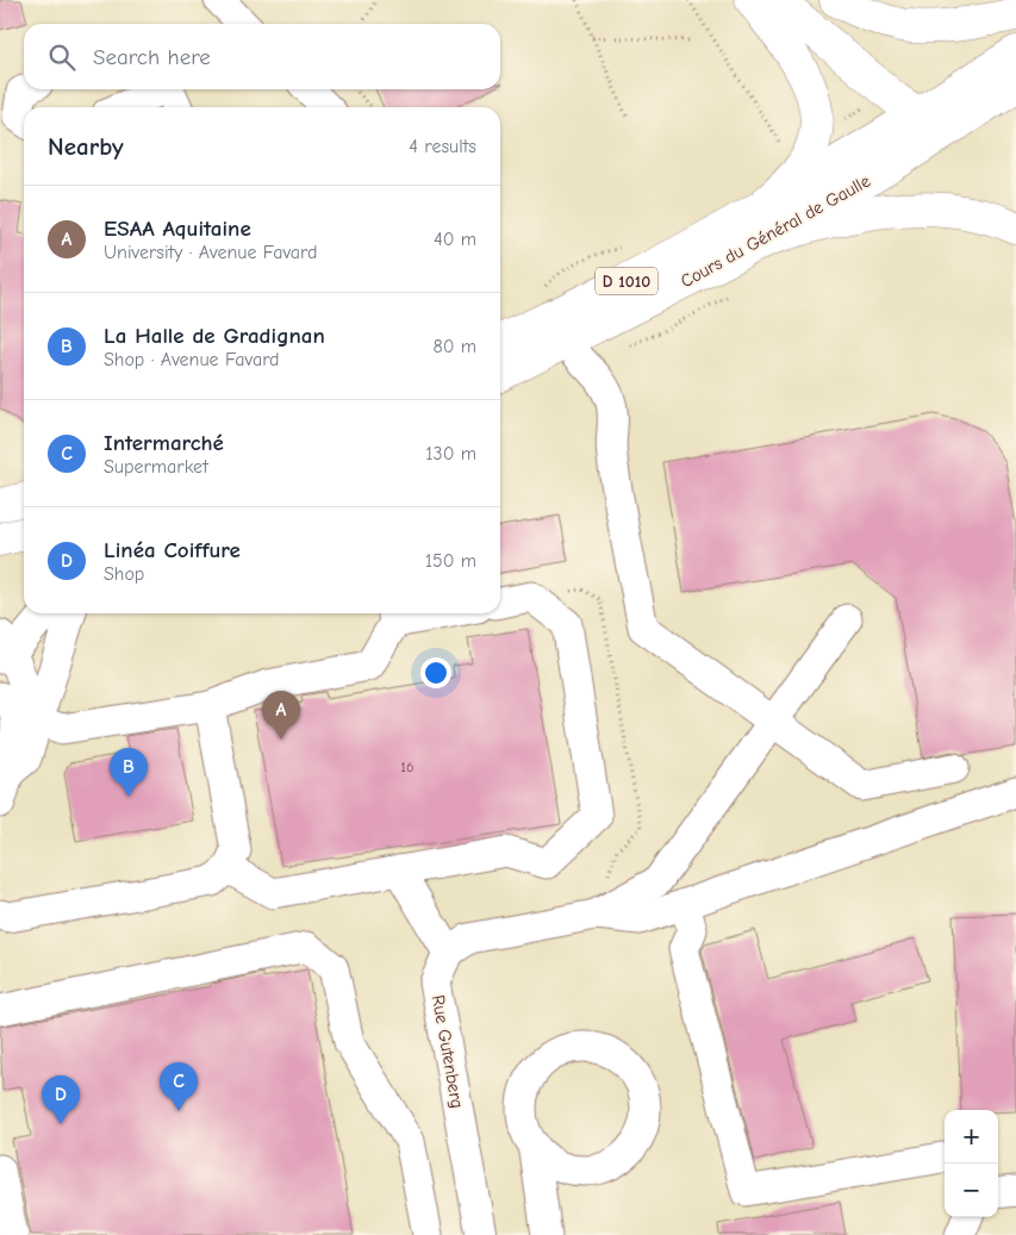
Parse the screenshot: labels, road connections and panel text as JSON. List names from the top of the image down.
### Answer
{
  "streets": {
    "main road": ["Cours du Général de Gaulle", "D 1010"],
    "street": ["Rue Gutenberg"]
  },
  "house_numbers": ["16"],
  "page": {
    "search": "Search here",
    "heading": ["Nearby", "4 results"],
    "list": [
      {
        "mark": "A",
        "name": "ESAA Aquitaine",
        "note": "University · Avenue Favard",
        "value": "40 m"
      },
      {
        "mark": "B",
        "name": "La Halle de Gradignan",
        "note": "Shop · Avenue Favard",
        "value": "80 m"
      },
      {
        "mark": "C",
        "name": "Intermarché",
        "note": "Supermarket",
        "value": "130 m"
      },
      {
        "mark": "D",
        "name": "Linéa Coiffure",
        "note": "Shop",
        "value": "150 m"
      }
    ],
    "pins": [
      "A",
      "B",
      "C",
      "D"
    ],
    "map_buttons": ["+", "−"]
  }
}
